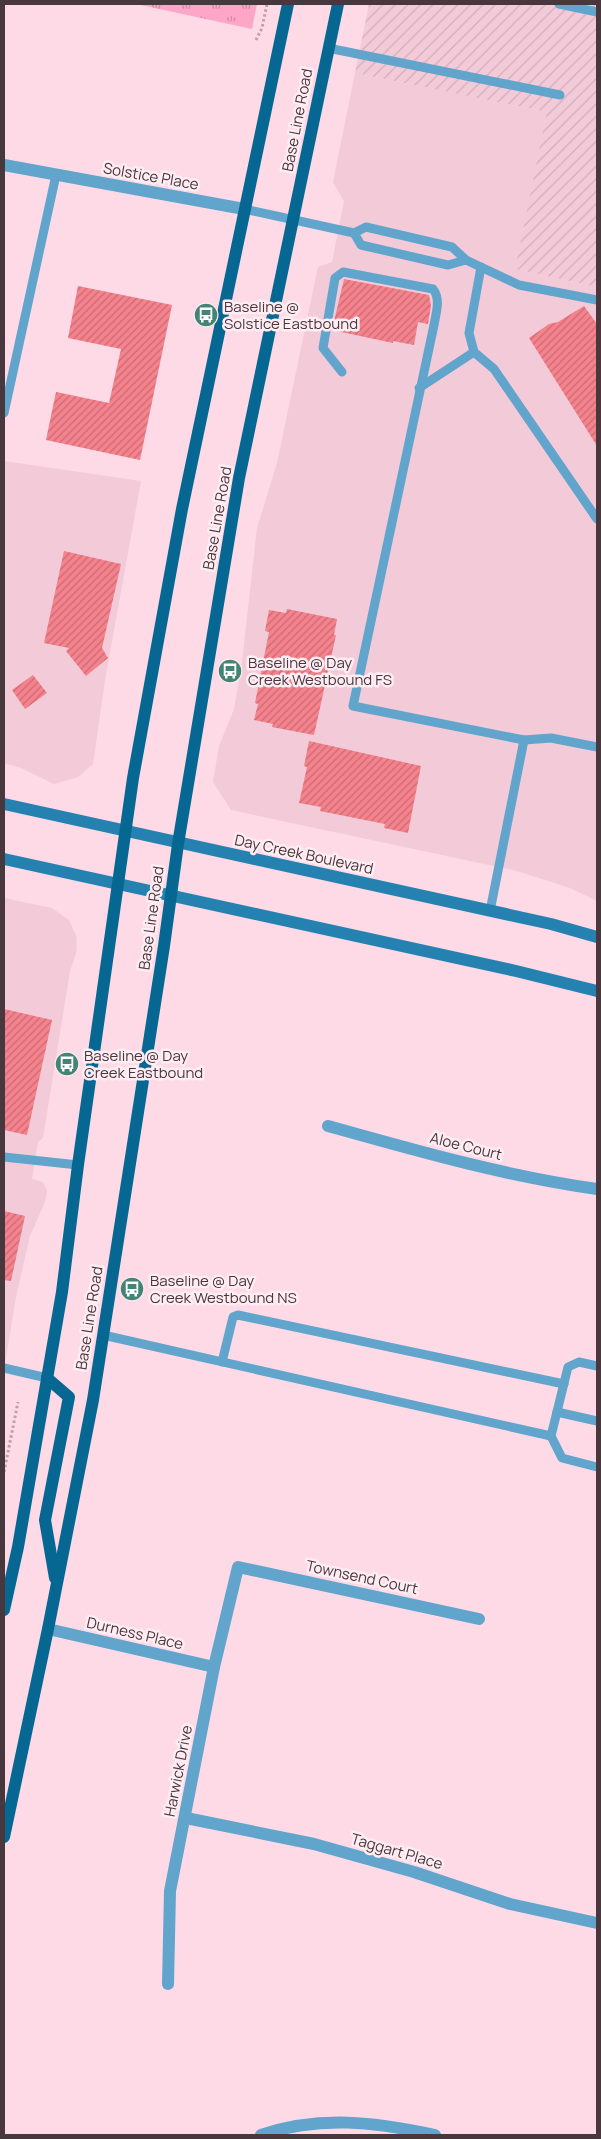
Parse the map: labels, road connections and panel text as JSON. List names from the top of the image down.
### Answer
{
  "streets": {
    "main road": ["Base Line Road", "Day Creek Boulevard"],
    "street": [
      "Solstice Place",
      "Aloe Court",
      "Townsend Court",
      "Durness Place",
      "Harwick Drive",
      "Taggart Place"
    ]
  },
  "crossings": [
    ["Base Line Road", "Solstice Place"],
    ["Base Line Road", "Day Creek Boulevard"],
    ["Base Line Road", "Durness Place"],
    ["Townsend Court", "Harwick Drive"],
    ["Durness Place", "Harwick Drive"],
    ["Harwick Drive", "Taggart Place"]
  ],
  "places": {
    "bus stop": [
      "Baseline @ Solstice Eastbound",
      "Baseline @ Day Creek Westbound FS",
      "Baseline @ Day Creek Eastbound",
      "Baseline @ Day Creek Westbound NS"
    ]
  }
}
